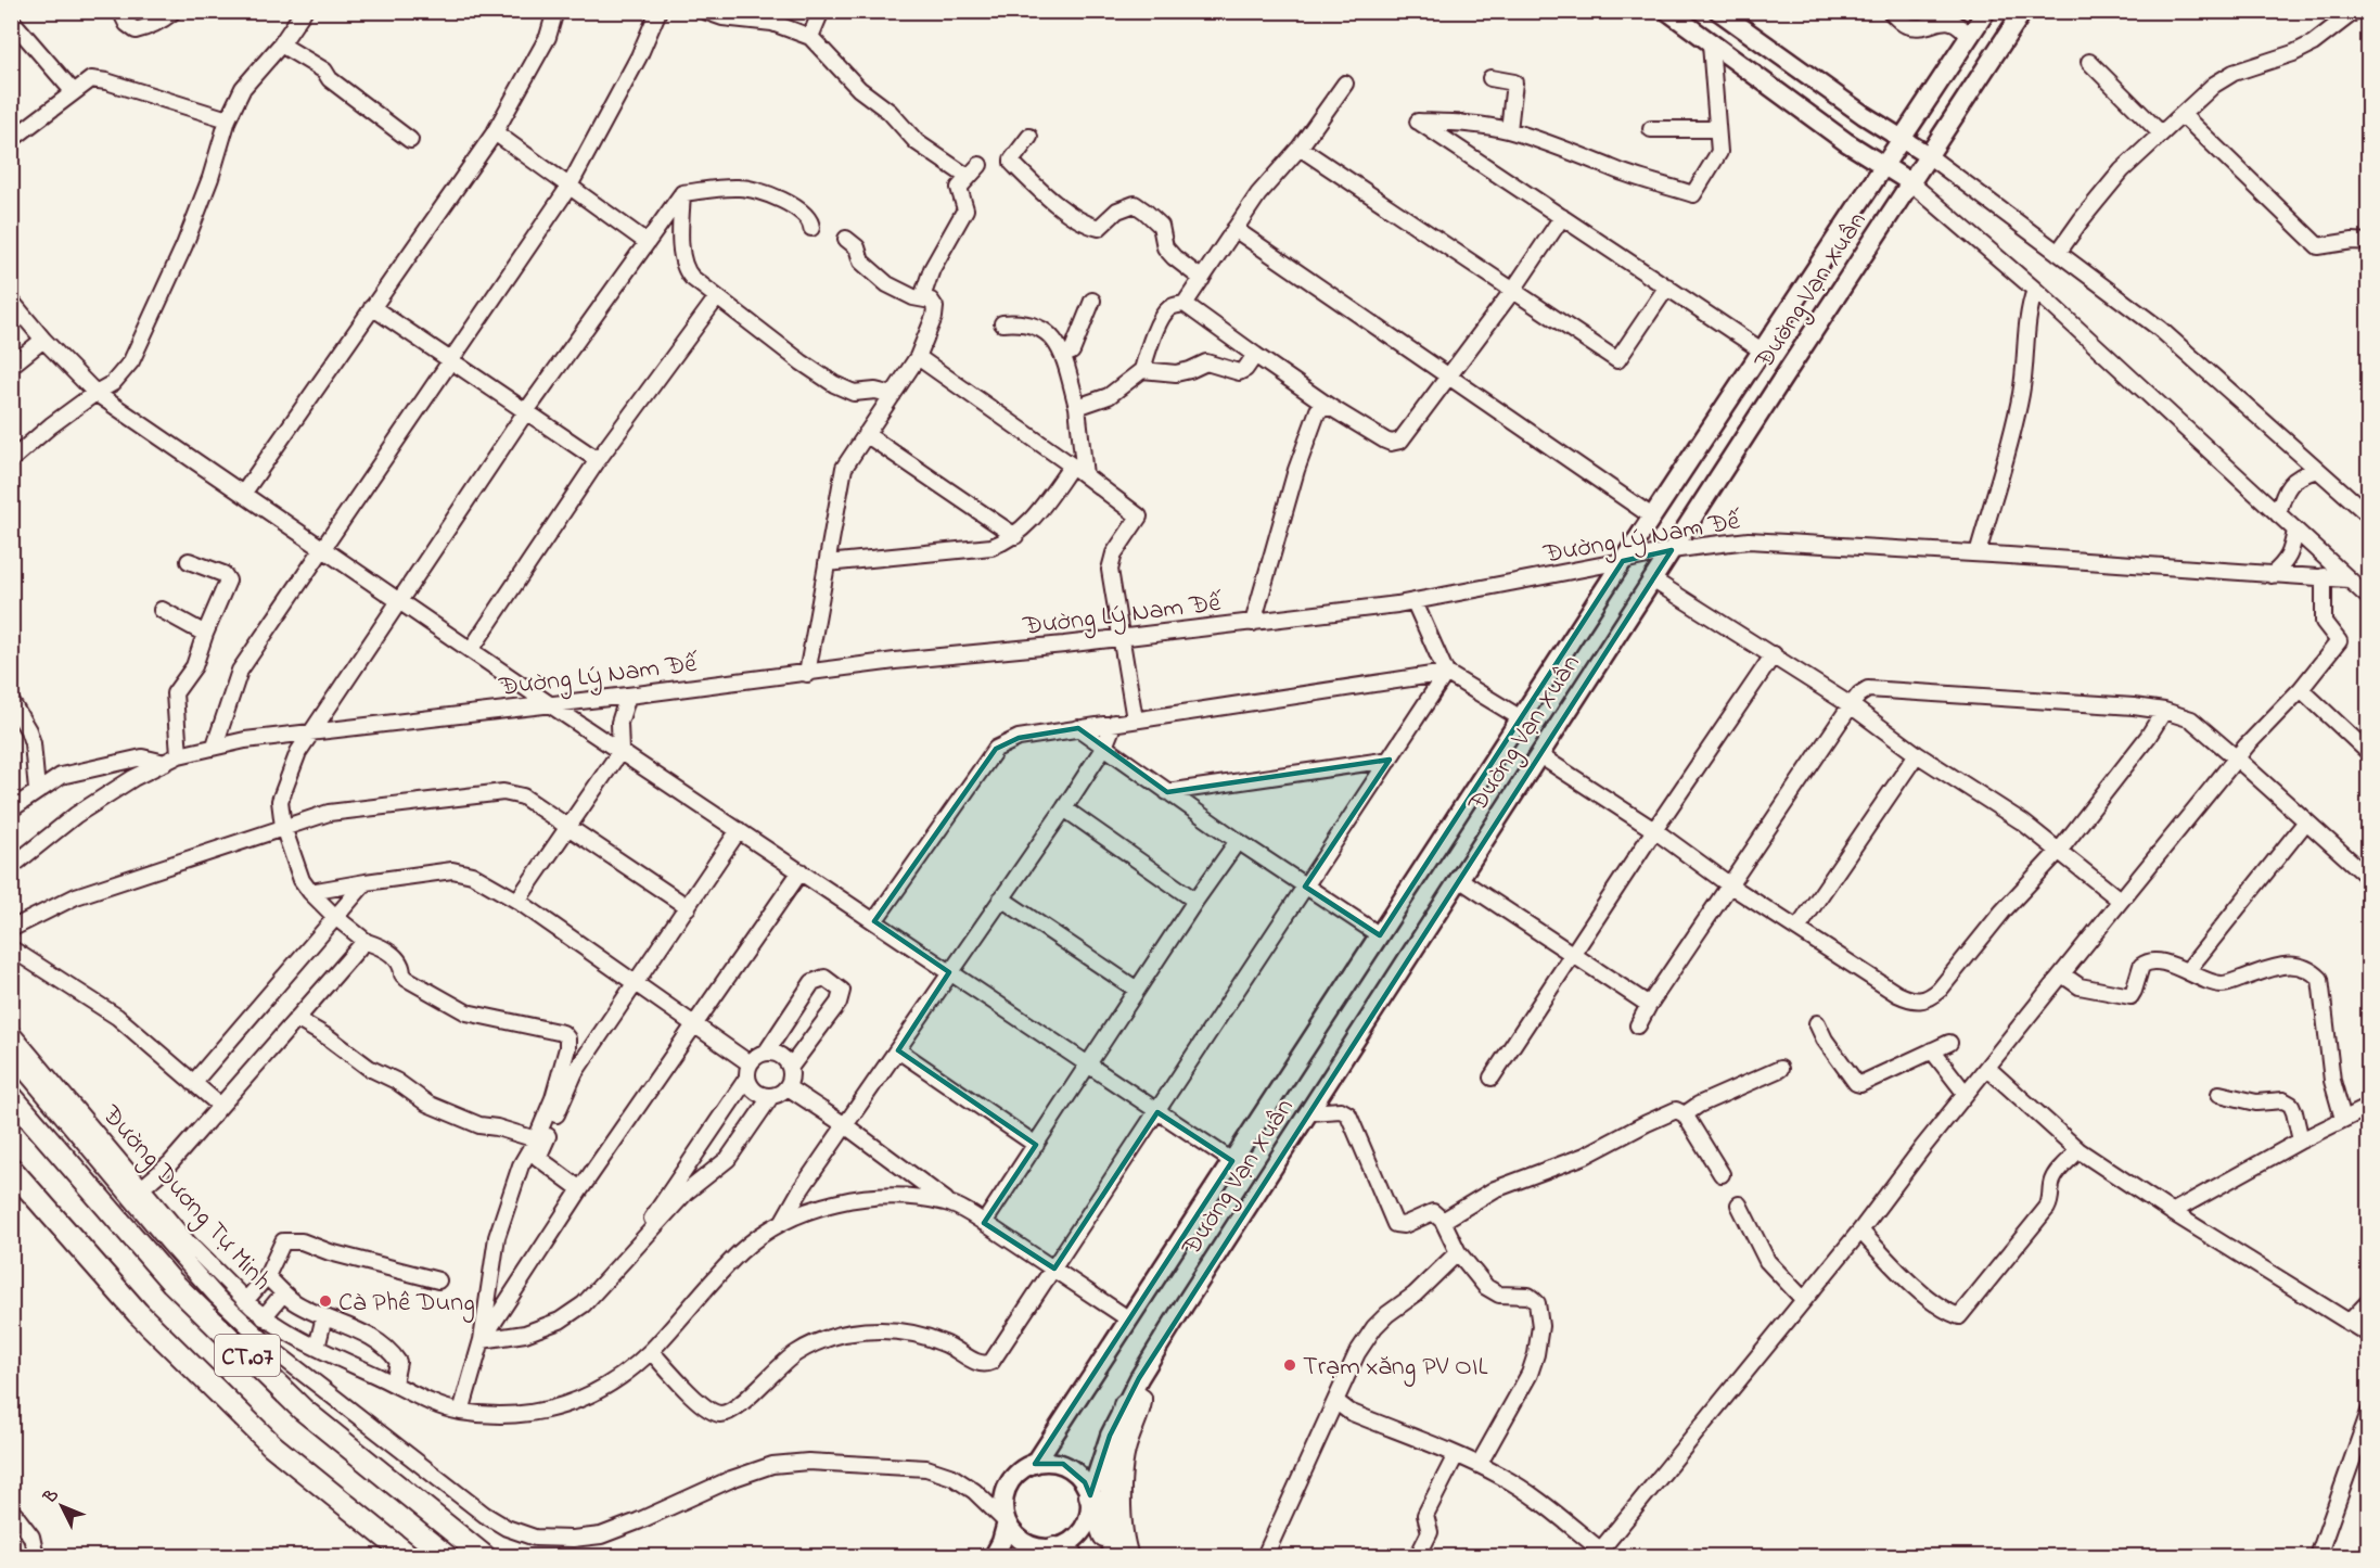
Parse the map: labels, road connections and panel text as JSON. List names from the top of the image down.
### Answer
{
  "streets": {
    "highway": ["CT.07"],
    "main road": ["Đường Vạn Xuân"],
    "street": ["Đường Lý Nam Đế", "Đường Dương Tự Minh"]
  },
  "crossings": [
    ["Đường Vạn Xuân", "Đường Lý Nam Đế"],
    ["Đường Vạn Xuân", "Đường Dương Tự Minh"]
  ],
  "places": ["Cà Phê Dung", "Trạm xăng PV OIL"],
  "north": "top left"
}
